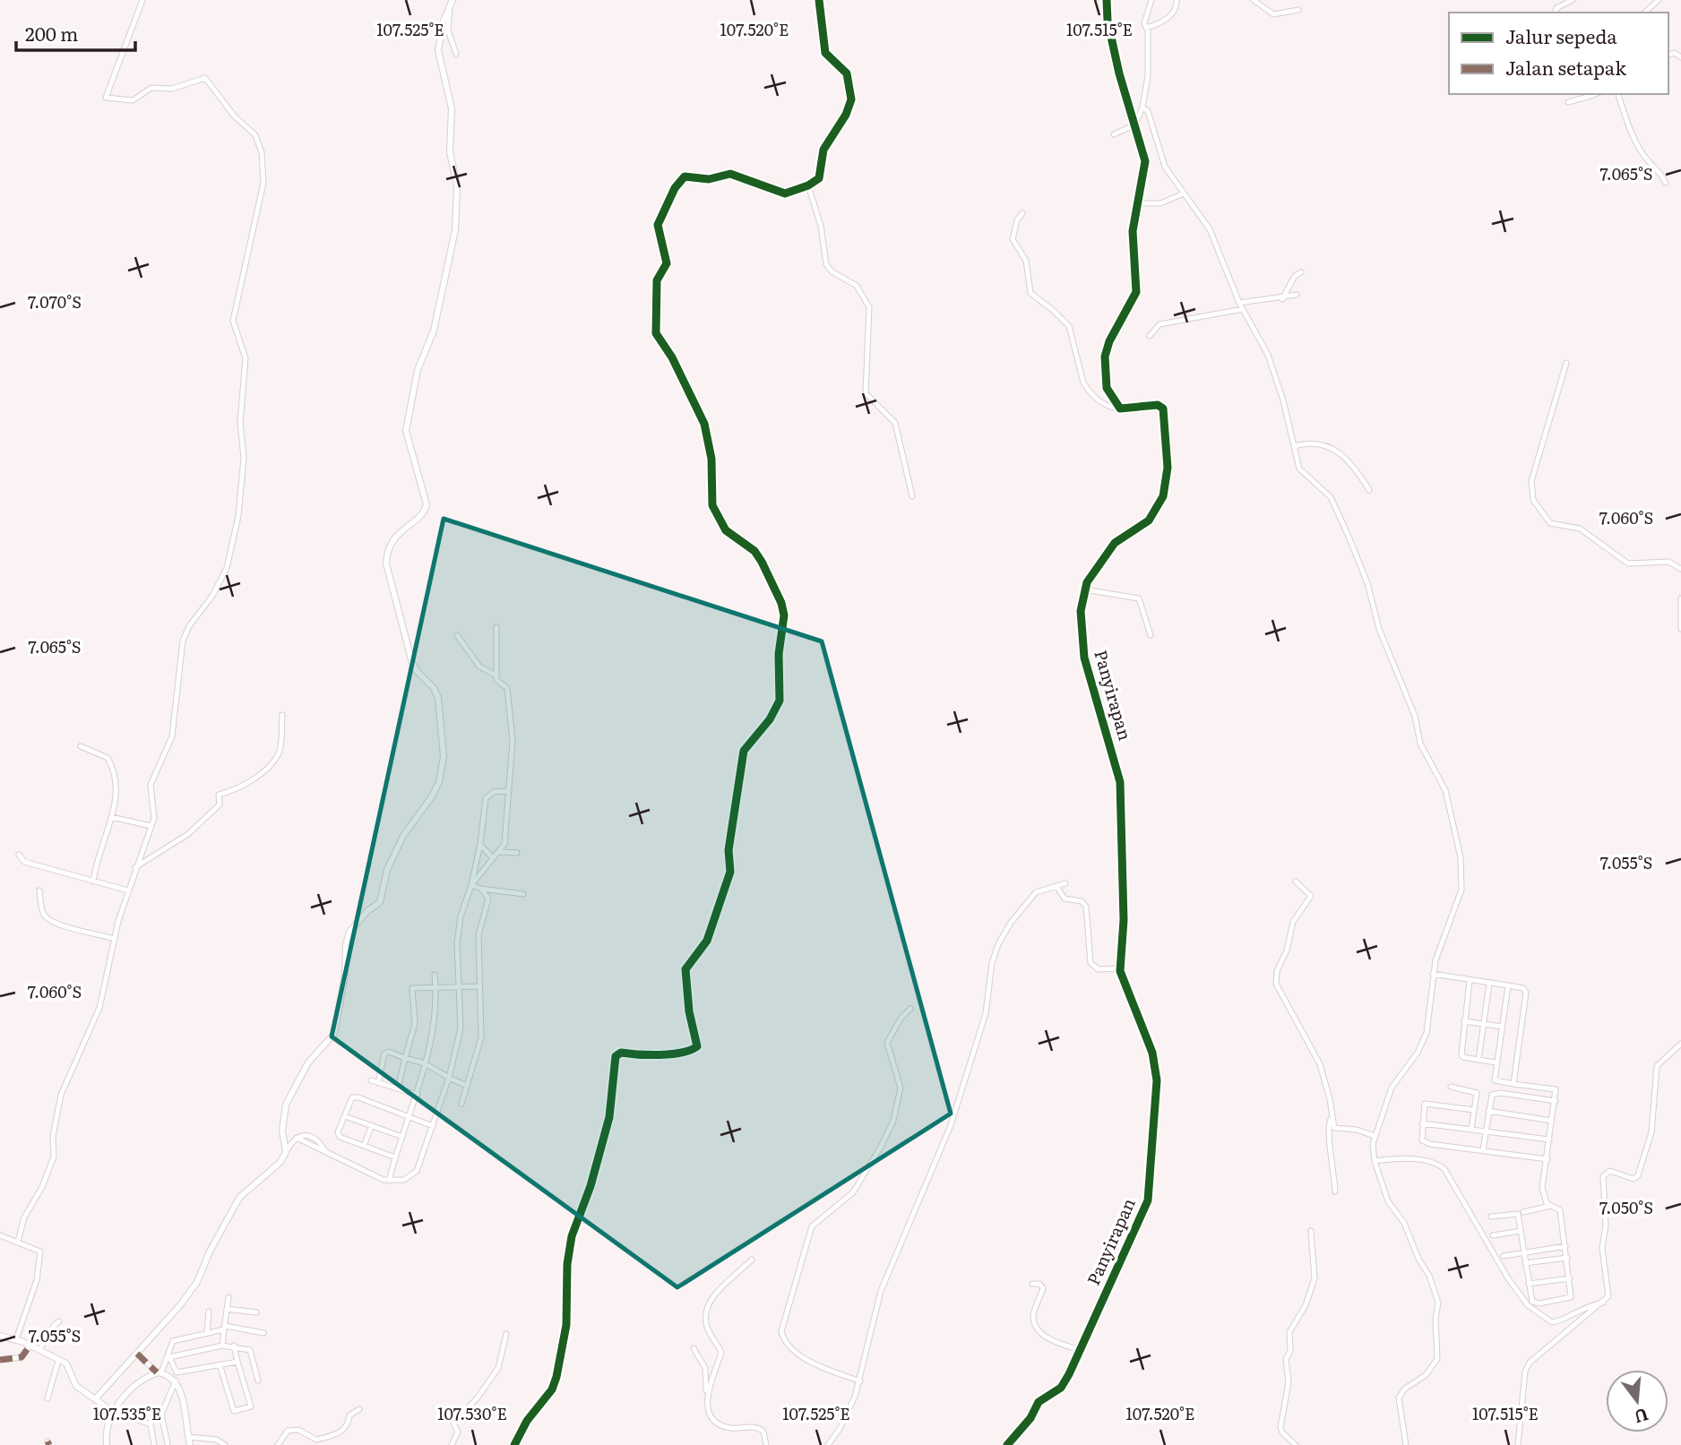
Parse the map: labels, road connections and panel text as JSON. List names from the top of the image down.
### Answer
{
  "streets": {
    "street": ["Panyirapan"]
  },
  "legend": ["Jalur sepeda", "Jalan setapak"],
  "scale_bar": "200 m",
  "north": "bottom",
  "coordinates": [
    "107.525°E",
    "107.520°E",
    "107.515°E",
    "7.065°S",
    "7.070°S",
    "7.060°S",
    "7.055°S",
    "7.050°S",
    "107.535°E",
    "107.530°E"
  ]
}
